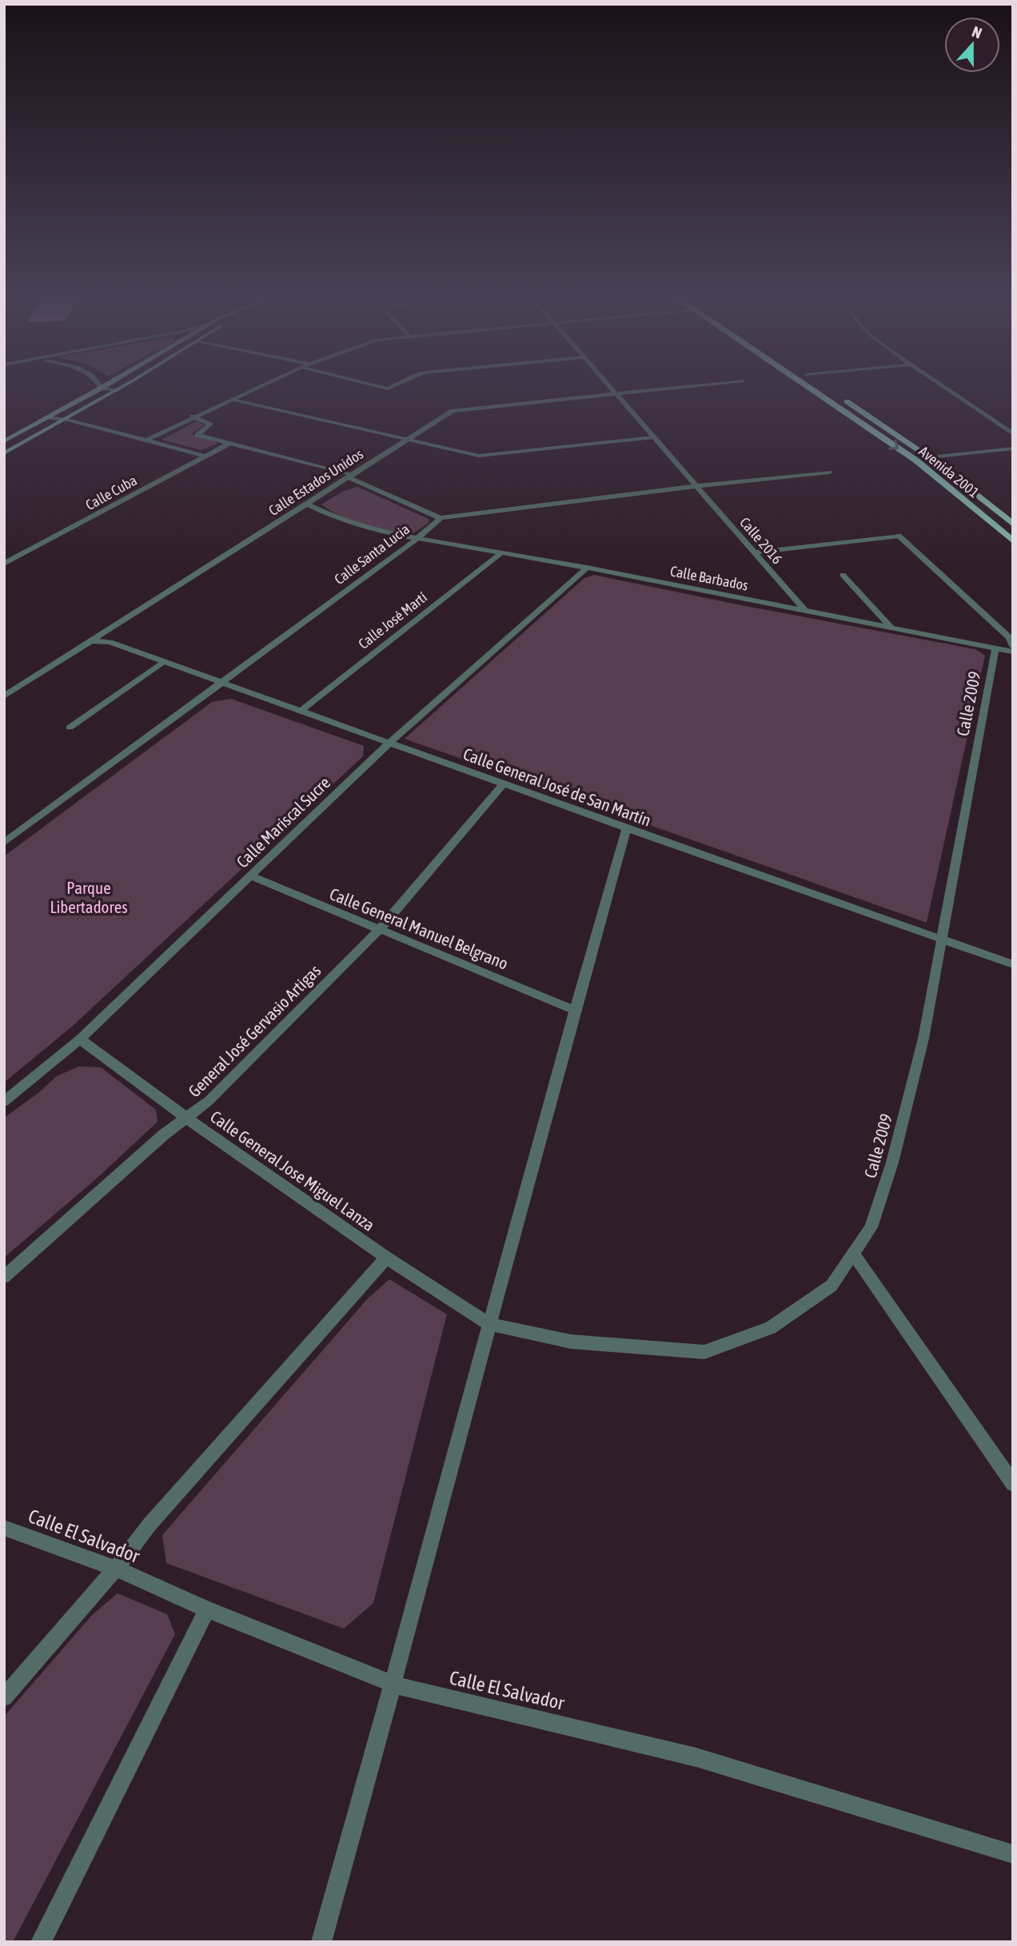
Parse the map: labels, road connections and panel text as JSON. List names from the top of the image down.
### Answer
{
  "streets": {
    "main road": ["Avenida 2001"],
    "street": [
      "Calle Estados Unidos",
      "Calle Cuba",
      "Calle 2016",
      "Calle Santa Lucia",
      "Calle Barbados",
      "Calle José Martí",
      "Calle 2009",
      "Calle General José de San Martín",
      "Calle Mariscal Sucre",
      "Calle General Manuel Belgrano",
      "General José Gervasio Artigas",
      "Calle General Jose Miguel Lanza",
      "Calle El Salvador"
    ]
  },
  "crossings": [
    ["Calle Estados Unidos", "Calle 2016"],
    ["Calle Estados Unidos", "Calle Barbados"],
    ["Calle Estados Unidos", "Calle General José de San Martín"],
    ["Calle 2016", "Calle Barbados"],
    ["Calle Santa Lucia", "Calle Barbados"],
    ["Calle Santa Lucia", "Calle General José de San Martín"],
    ["Calle Barbados", "Calle José Martí"],
    ["Calle Barbados", "Calle 2009"],
    ["Calle Barbados", "Calle Mariscal Sucre"],
    ["Calle José Martí", "Calle General José de San Martín"],
    ["Calle 2009", "Calle General José de San Martín"],
    ["Calle 2009", "Calle General Jose Miguel Lanza"],
    ["Calle General José de San Martín", "Calle Mariscal Sucre"],
    ["Calle General José de San Martín", "General José Gervasio Artigas"],
    ["Calle Mariscal Sucre", "Calle General Manuel Belgrano"],
    ["Calle Mariscal Sucre", "Calle General Jose Miguel Lanza"],
    ["Calle General Manuel Belgrano", "General José Gervasio Artigas"],
    ["General José Gervasio Artigas", "Calle General Jose Miguel Lanza"]
  ],
  "parks": ["Parque Libertadores"],
  "north": "top"
}
